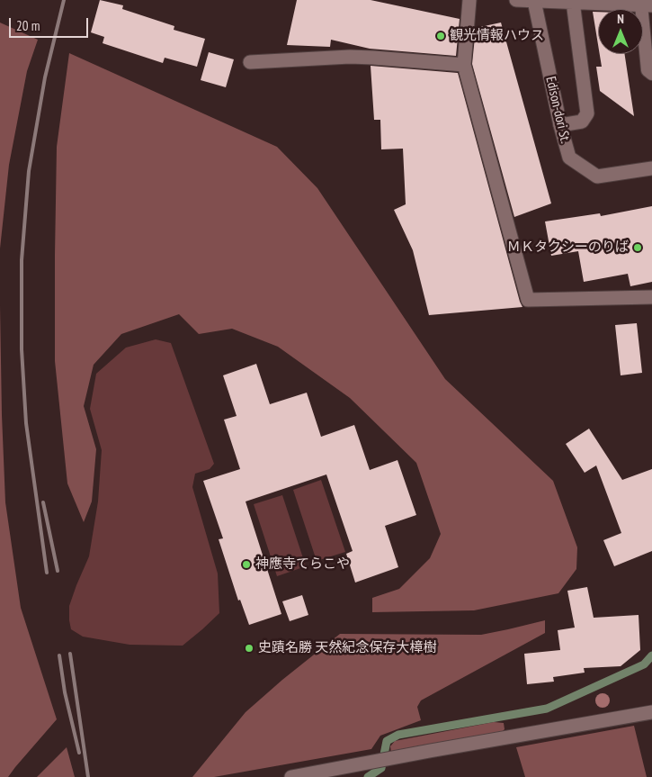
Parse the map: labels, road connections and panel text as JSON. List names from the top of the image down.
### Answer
{
  "streets": {
    "street": ["Edison-dori St."]
  },
  "places": [
    "観光情報ハウス",
    "ＭＫタクシーのりば",
    "神應寺てらこや",
    "史蹟名勝 天然紀念保存大樟樹"
  ],
  "scale_bar": "20 m",
  "north": "top"
}
